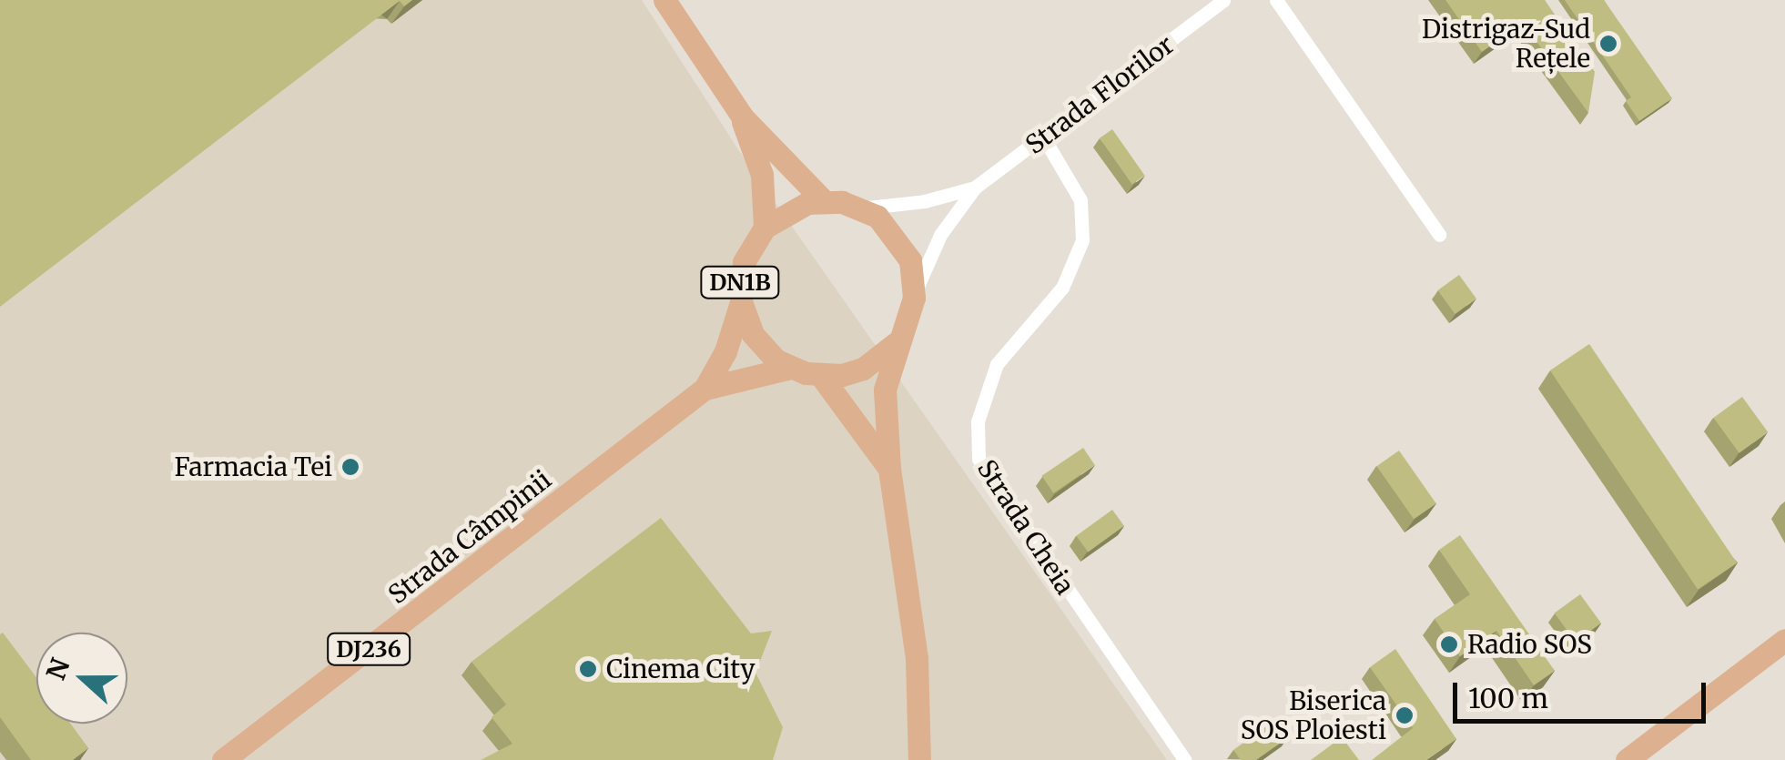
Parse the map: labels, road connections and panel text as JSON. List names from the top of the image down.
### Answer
{
  "streets": {
    "main road": ["DN1B", "Strada Câmpinii", "DJ236"],
    "street": ["Strada Florilor", "Strada Cheia"]
  },
  "crossings": [
    ["Strada Florilor", "Strada Cheia"],
    ["DN1B", "DJ236"],
    ["Strada Câmpinii", "DJ236"]
  ],
  "places": [
    "Distrigaz-Sud Rețele",
    "Farmacia Tei",
    "Radio SOS",
    "Cinema City",
    "Biserica SOS Ploiesti"
  ],
  "scale_bar": "100 m",
  "north": "left"
}
